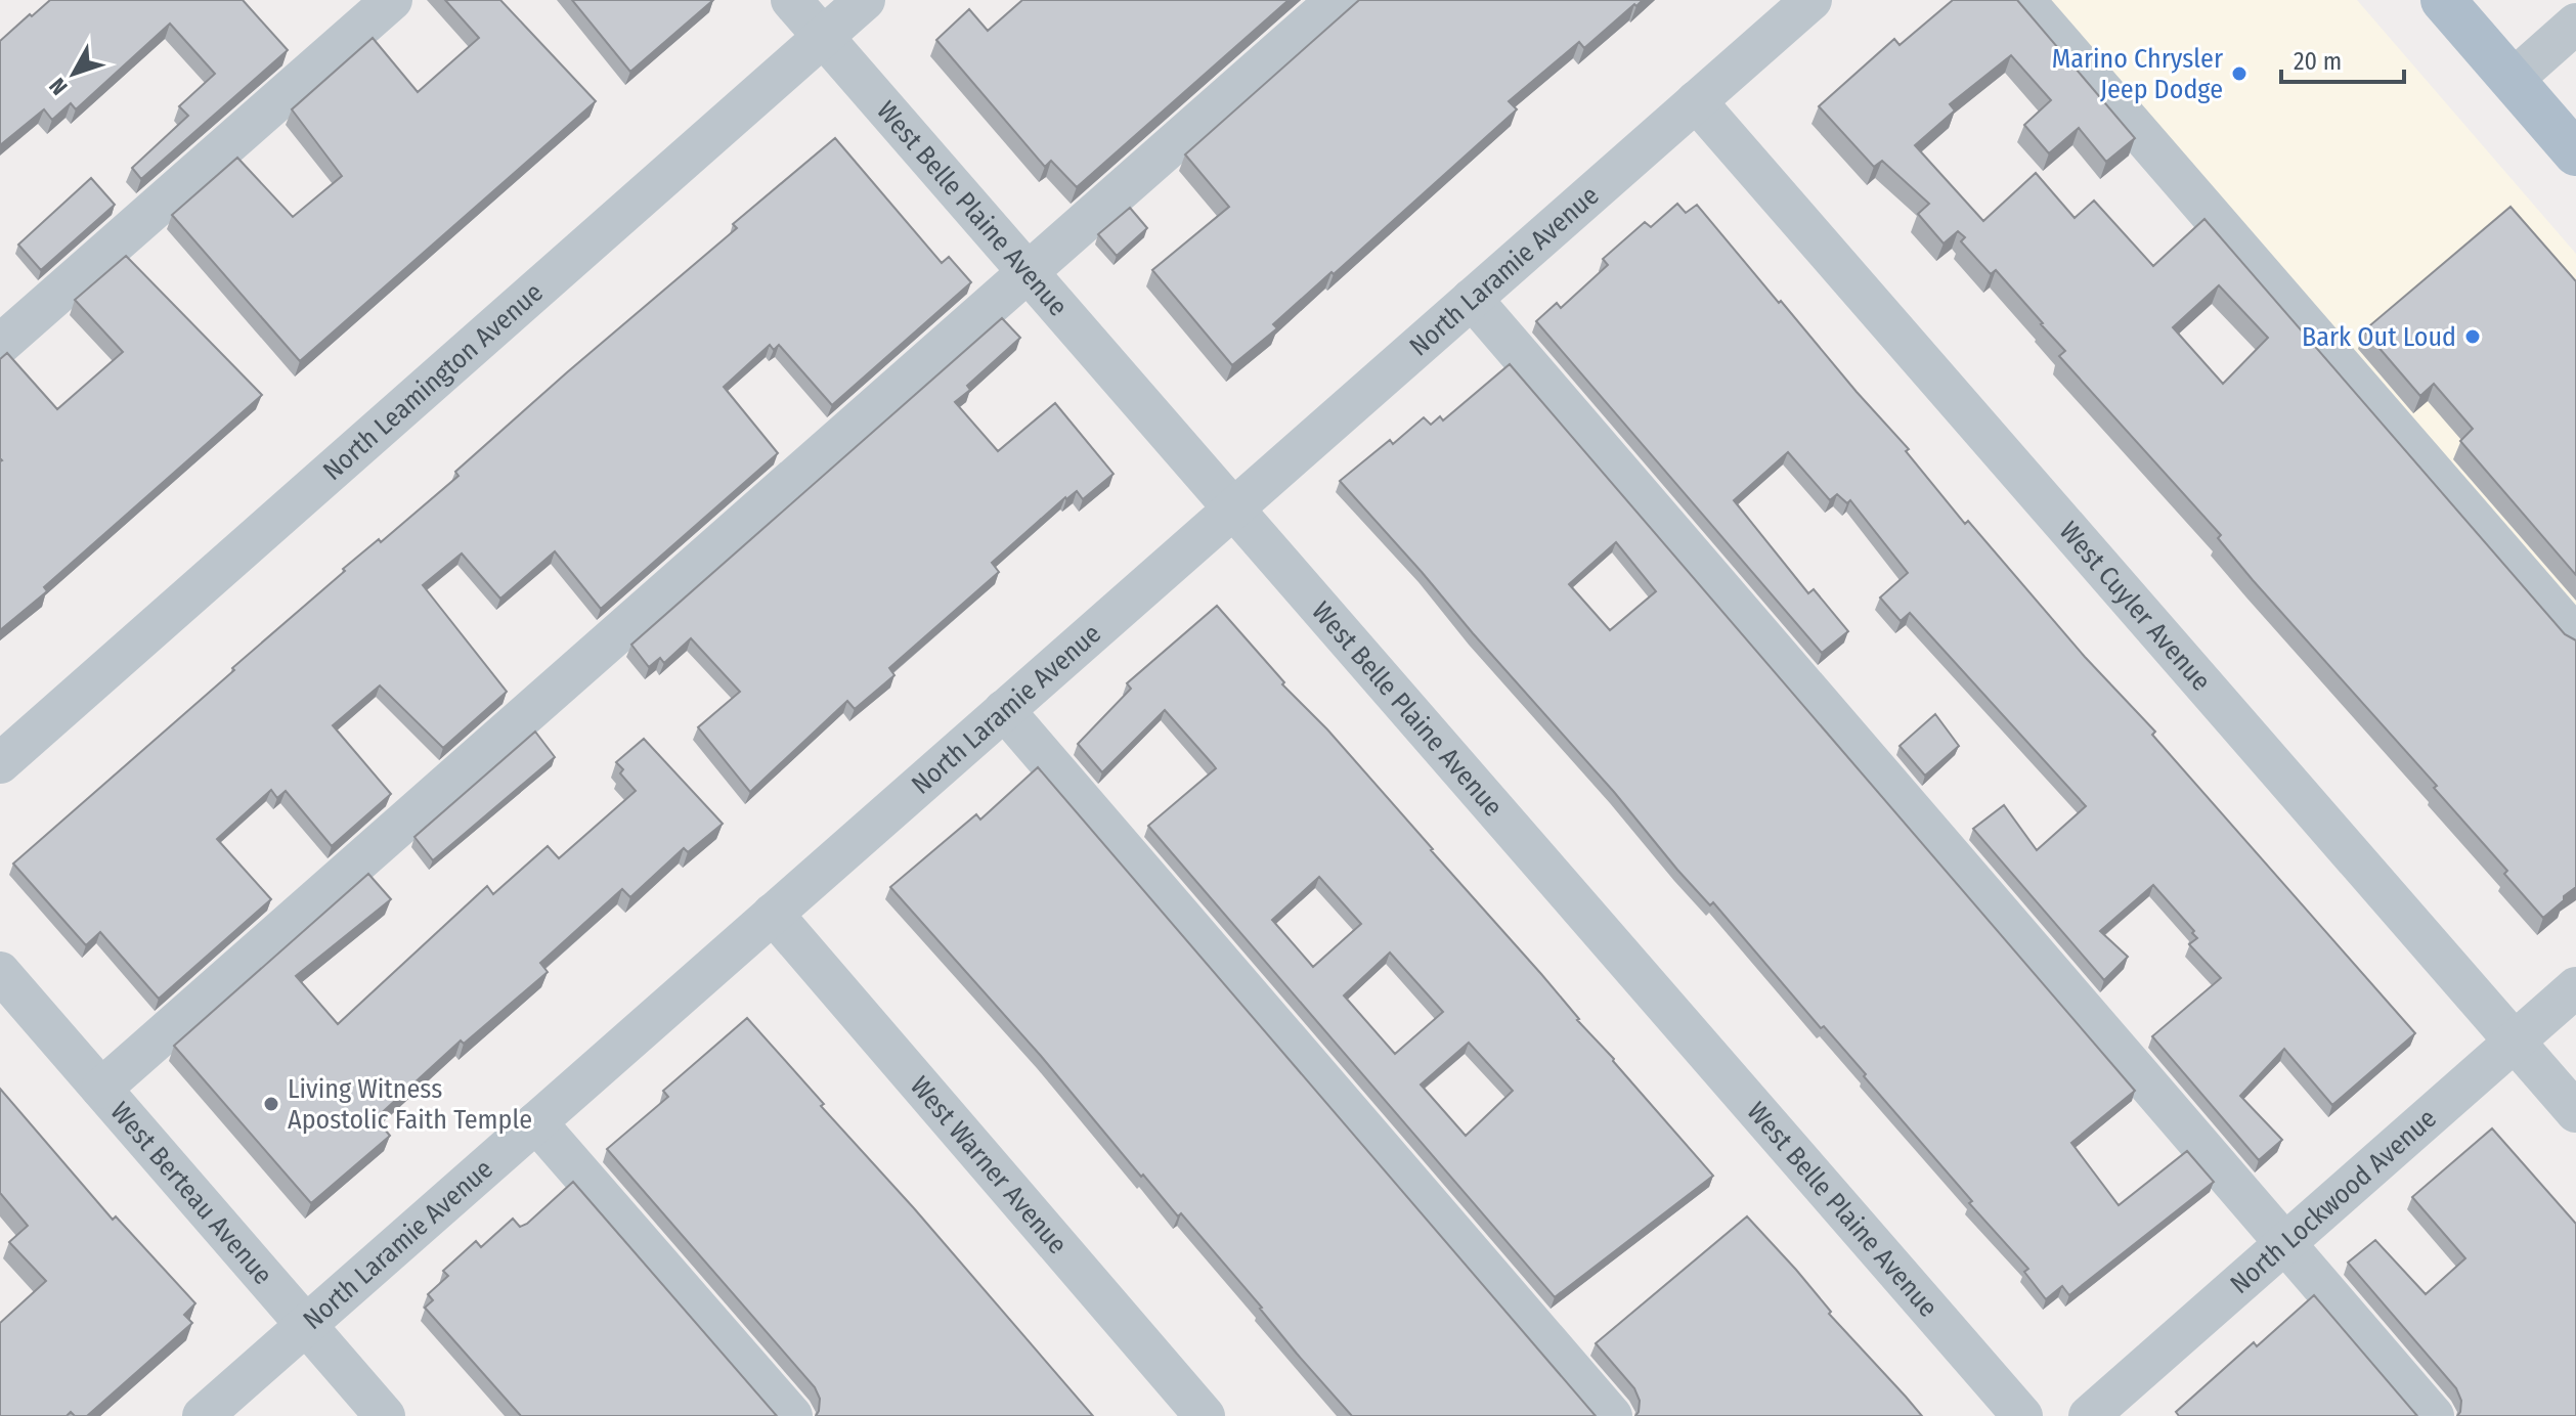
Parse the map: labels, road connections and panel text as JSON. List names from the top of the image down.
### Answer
{
  "streets": {
    "street": [
      "West Belle Plaine Avenue",
      "North Laramie Avenue",
      "North Leamington Avenue",
      "West Cuyler Avenue",
      "West Warner Avenue",
      "West Berteau Avenue",
      "North Lockwood Avenue"
    ]
  },
  "crossings": [
    ["West Belle Plaine Avenue", "North Laramie Avenue"],
    ["West Belle Plaine Avenue", "North Leamington Avenue"],
    ["North Laramie Avenue", "West Cuyler Avenue"],
    ["North Laramie Avenue", "West Warner Avenue"],
    ["North Laramie Avenue", "West Berteau Avenue"],
    ["West Cuyler Avenue", "North Lockwood Avenue"]
  ],
  "places": ["Marino Chrysler Jeep Dodge", "Bark Out Loud", "Living Witness Apostolic Faith Temple"],
  "scale_bar": "20 m",
  "north": "bottom left"
}
